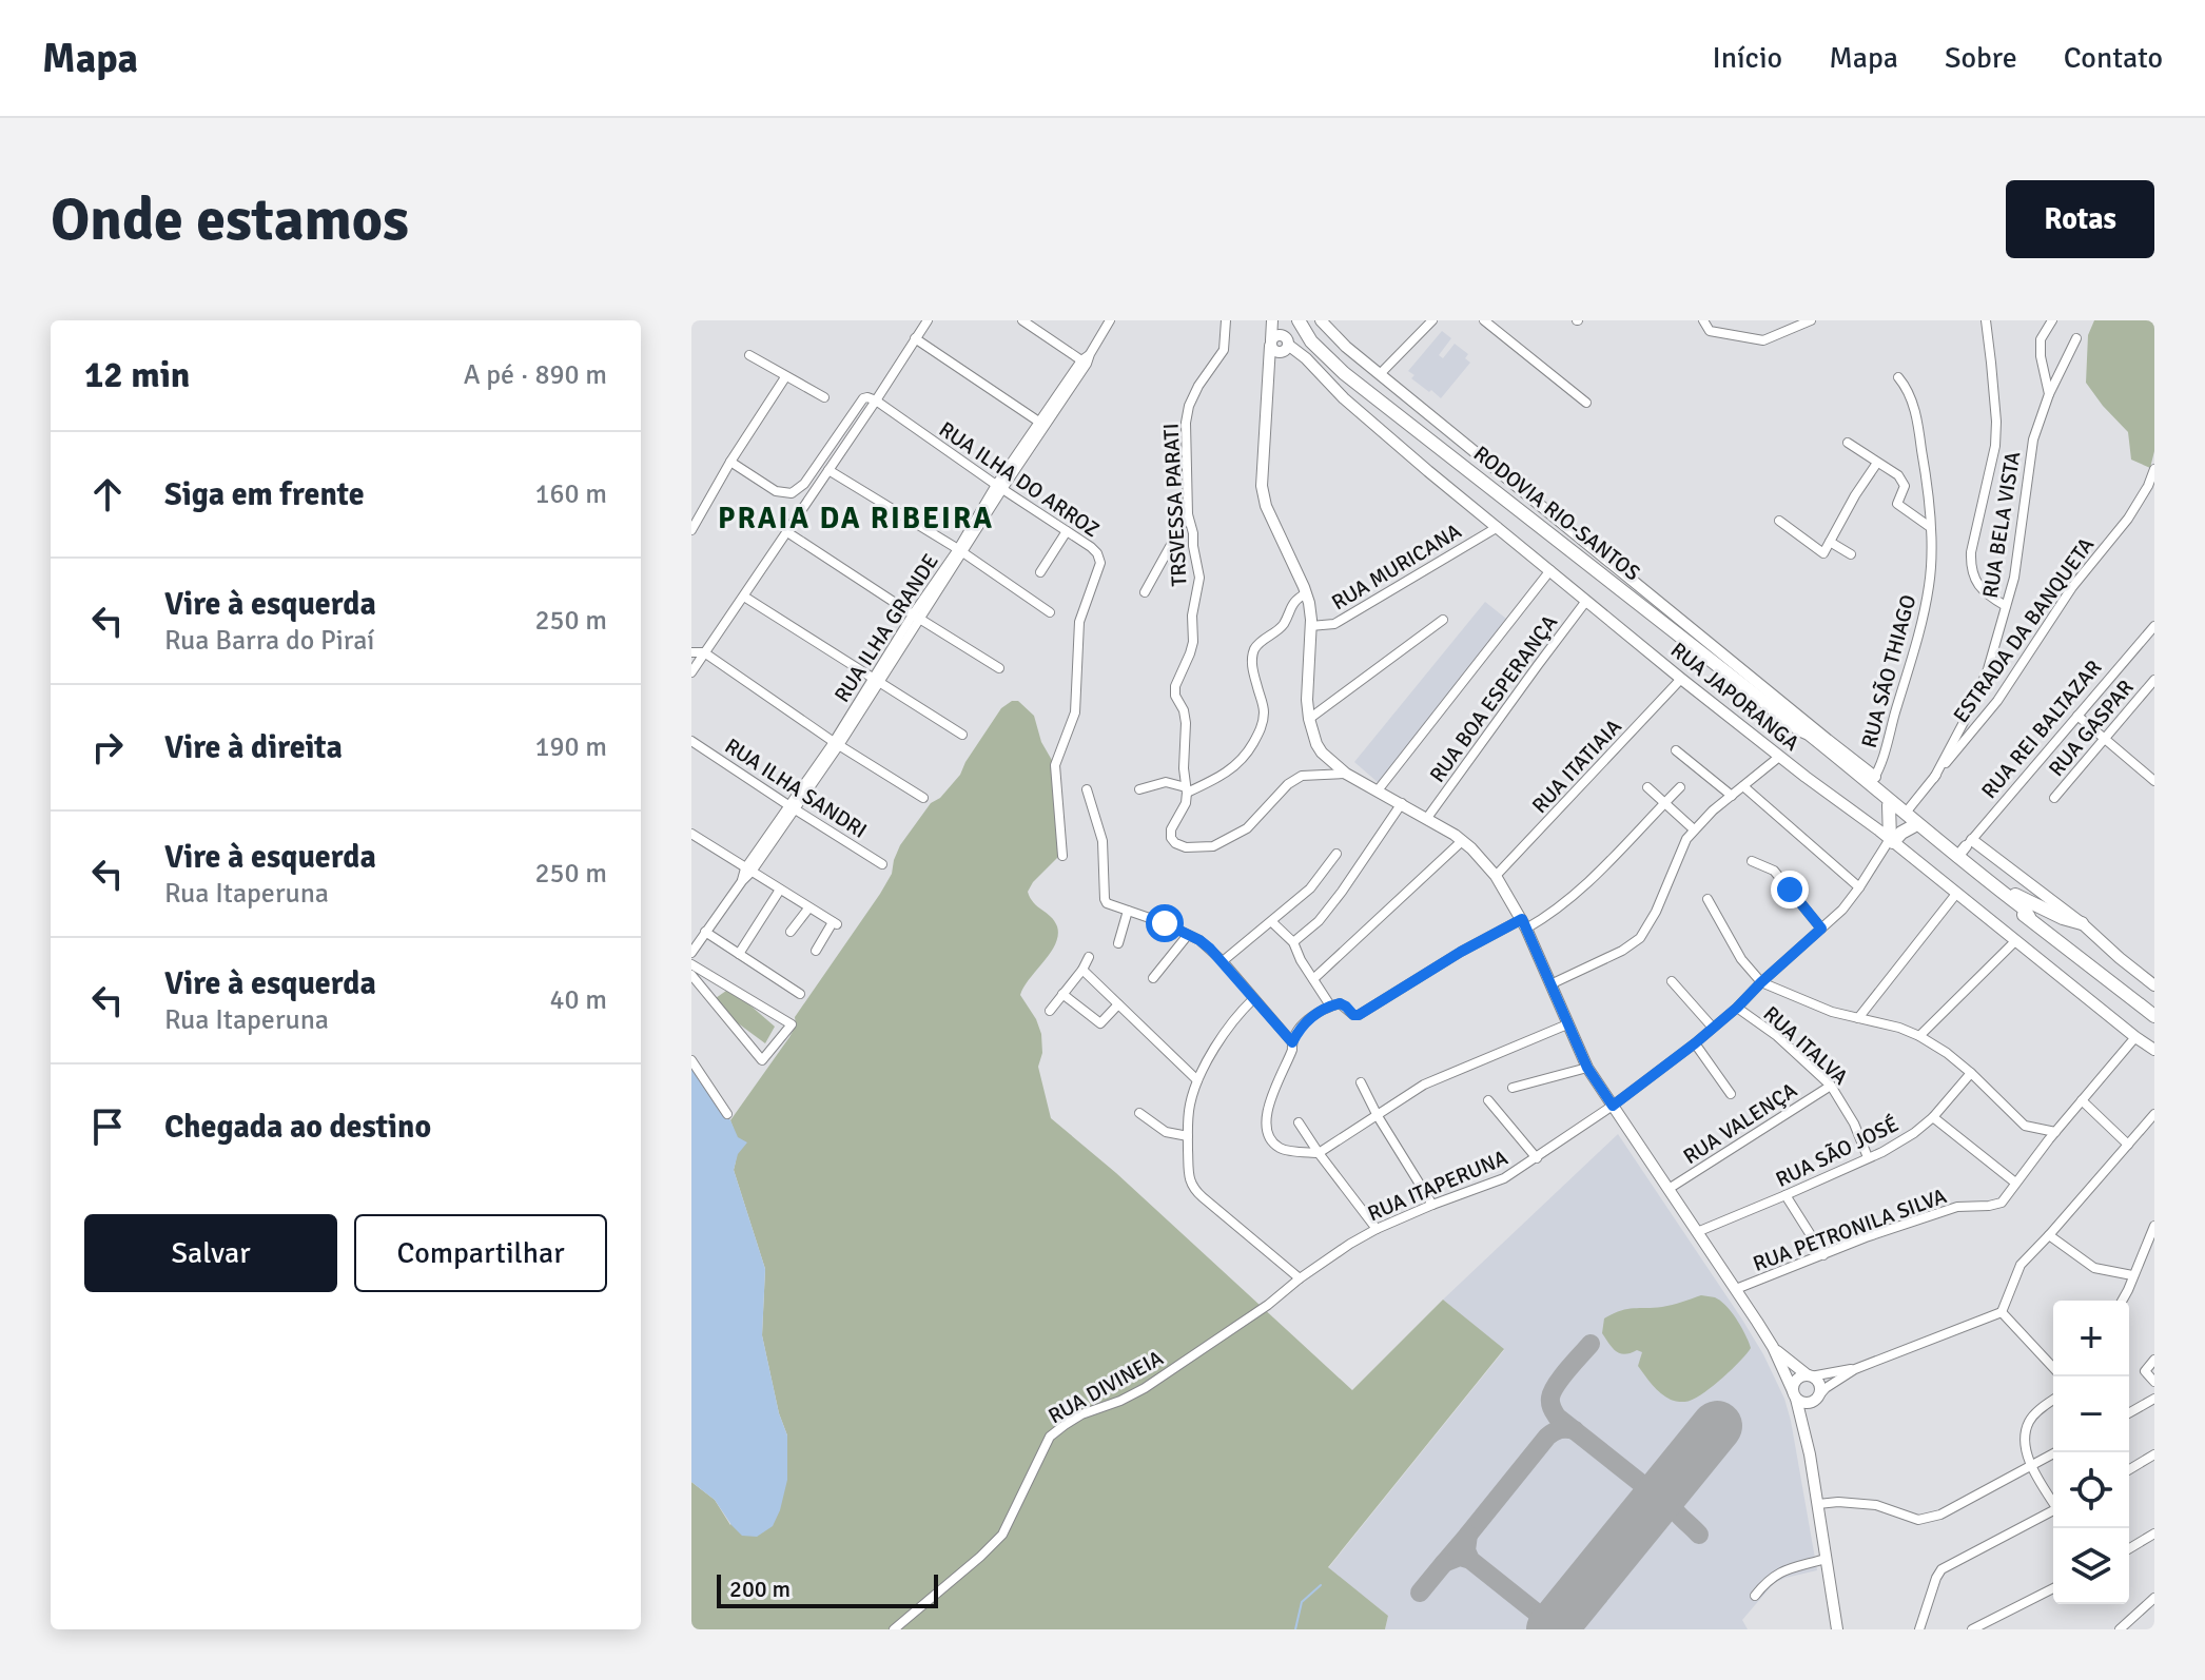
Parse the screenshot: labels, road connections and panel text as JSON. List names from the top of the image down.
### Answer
{
  "streets": {
    "highway": ["RODOVIA RIO-SANTOS"],
    "main road": ["RUA JAPORANGA"],
    "street": [
      "RUA ILHA DO ARROZ",
      "TRSVESSA PARATI",
      "RUA BELA VISTA",
      "RUA MURICANA",
      "RUA ILHA GRANDE",
      "ESTRADA DA BANQUETA",
      "RUA SÃO THIAGO",
      "RUA BOA ESPERANÇA",
      "RUA GASPAR",
      "RUA REI BALTAZAR",
      "RUA ITATIAIA",
      "RUA ILHA SANDRI",
      "RUA ITALVA",
      "RUA VALENÇA",
      "RUA SÃO JOSÉ",
      "RUA ITAPERUNA",
      "RUA PETRONILA SILVA",
      "RUA DIVINEIA"
    ]
  },
  "crossings": [
    ["RUA ILHA DO ARROZ", "RUA ILHA GRANDE"],
    ["RODOVIA RIO-SANTOS", "ESTRADA DA BANQUETA"],
    ["RODOVIA RIO-SANTOS", "RUA SÃO THIAGO"],
    ["RODOVIA RIO-SANTOS", "RUA REI BALTAZAR"],
    ["RUA BELA VISTA", "ESTRADA DA BANQUETA"],
    ["RUA MURICANA", "RUA JAPORANGA"],
    ["RUA ILHA GRANDE", "RUA ILHA SANDRI"],
    ["RUA JAPORANGA", "RUA BOA ESPERANÇA"],
    ["RUA JAPORANGA", "RUA ITATIAIA"],
    ["RUA JAPORANGA", "RUA ITAPERUNA"],
    ["RUA ITALVA", "RUA VALENÇA"],
    ["RUA ITALVA", "RUA SÃO JOSÉ"],
    ["RUA ITALVA", "RUA ITAPERUNA"],
    ["RUA ITAPERUNA", "RUA DIVINEIA"]
  ],
  "districts": ["PRAIA DA RIBEIRA"],
  "scale_bar": "200 m",
  "page": {
    "header": "Mapa",
    "nav": [
      "Início",
      "Mapa",
      "Sobre",
      "Contato"
    ],
    "buttons": [
      "Rotas",
      ["Salvar", "Compartilhar"]
    ],
    "title": "Onde estamos",
    "heading": ["12 min", "A pé · 890 m"],
    "list": [
      ["Siga em frente", "160 m"],
      ["Vire à esquerda", "Rua Barra do Piraí", "250 m"],
      ["Vire à direita", "190 m"],
      ["Vire à esquerda", "Rua Itaperuna", "250 m"],
      ["Vire à esquerda", "Rua Itaperuna", "40 m"],
      "Chegada ao destino"
    ],
    "map_buttons": ["+", "−"],
    "scale": "200 m"
  }
}
